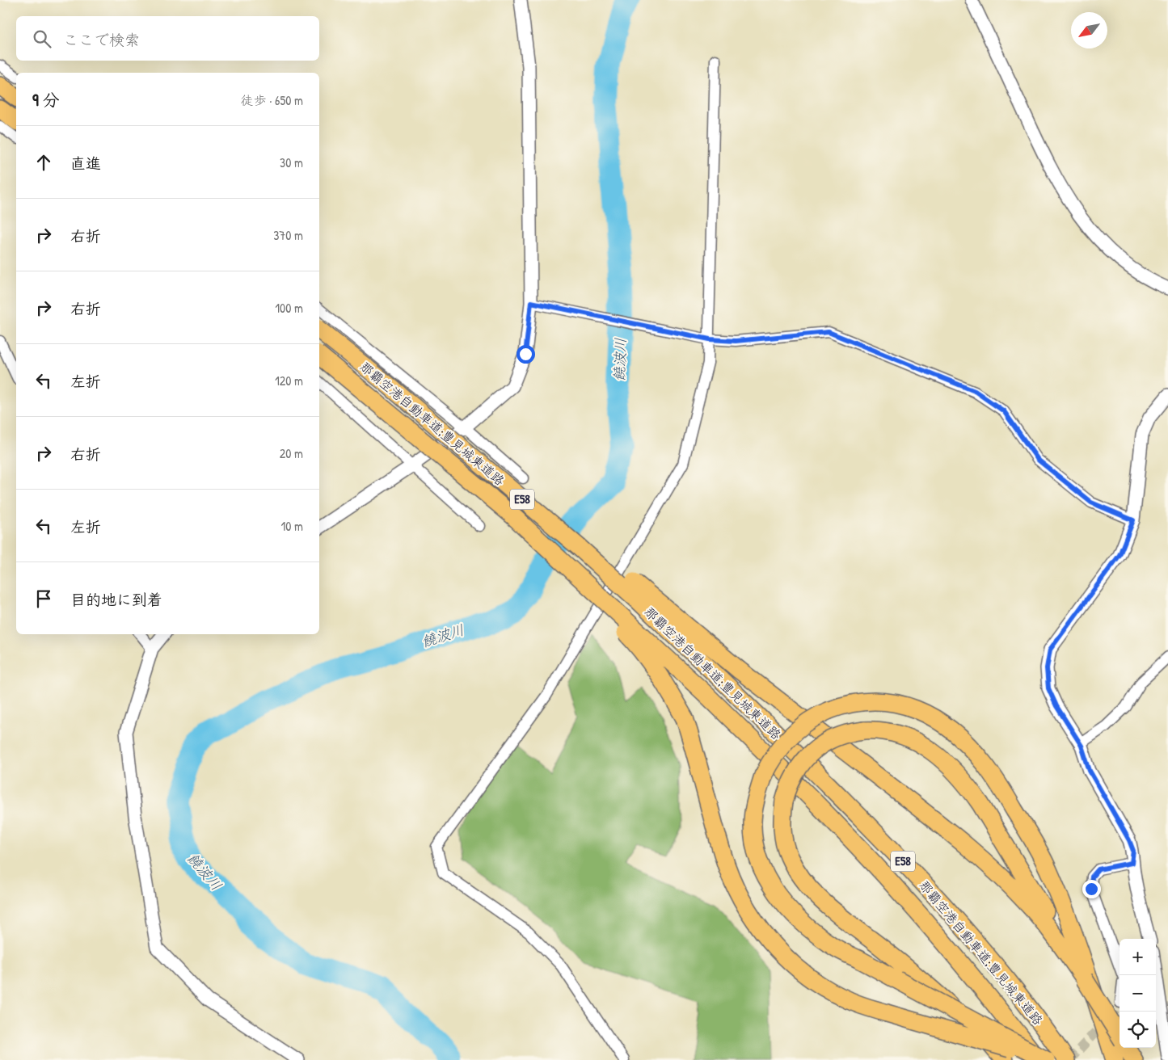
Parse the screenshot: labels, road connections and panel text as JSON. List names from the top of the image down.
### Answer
{
  "streets": {
    "highway": ["那覇空港自動車道;豊見城東道路", "E58"]
  },
  "water": ["饒波川"],
  "north": "bottom left",
  "page": {
    "search": "ここで検索",
    "heading": ["9 分", "徒歩 · 650 m"],
    "list": [
      ["直進", "30 m"],
      ["右折", "370 m"],
      ["右折", "100 m"],
      ["左折", "120 m"],
      ["右折", "20 m"],
      ["左折", "10 m"],
      "目的地に到着"
    ],
    "map_buttons": ["+", "−"]
  }
}
